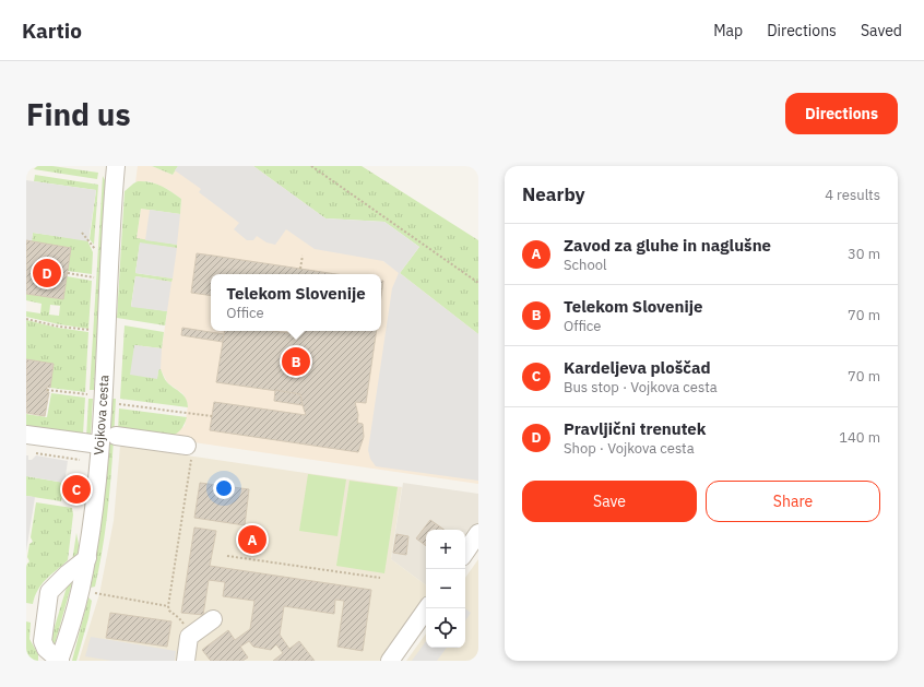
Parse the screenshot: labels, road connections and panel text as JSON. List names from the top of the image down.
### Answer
{
  "streets": {
    "street": ["Vojkova cesta"]
  },
  "page": {
    "header": "Kartio",
    "nav": ["Map", "Directions", "Saved"],
    "buttons": [
      "Directions",
      ["Save", "Share"]
    ],
    "title": "Find us",
    "heading": ["Nearby", "4 results"],
    "list": [
      {
        "mark": "A",
        "name": "Zavod za gluhe in naglušne",
        "note": "School",
        "value": "30 m"
      },
      {
        "mark": "B",
        "name": "Telekom Slovenije",
        "note": "Office",
        "value": "70 m"
      },
      {
        "mark": "C",
        "name": "Kardeljeva ploščad",
        "note": "Bus stop · Vojkova cesta",
        "value": "70 m"
      },
      {
        "mark": "D",
        "name": "Pravljični trenutek",
        "note": "Shop · Vojkova cesta",
        "value": "140 m"
      }
    ],
    "pins": [
      "D",
      "B",
      "C",
      "A"
    ],
    "popup": ["Telekom Slovenije", "Office"],
    "map_buttons": ["+", "−"]
  }
}
